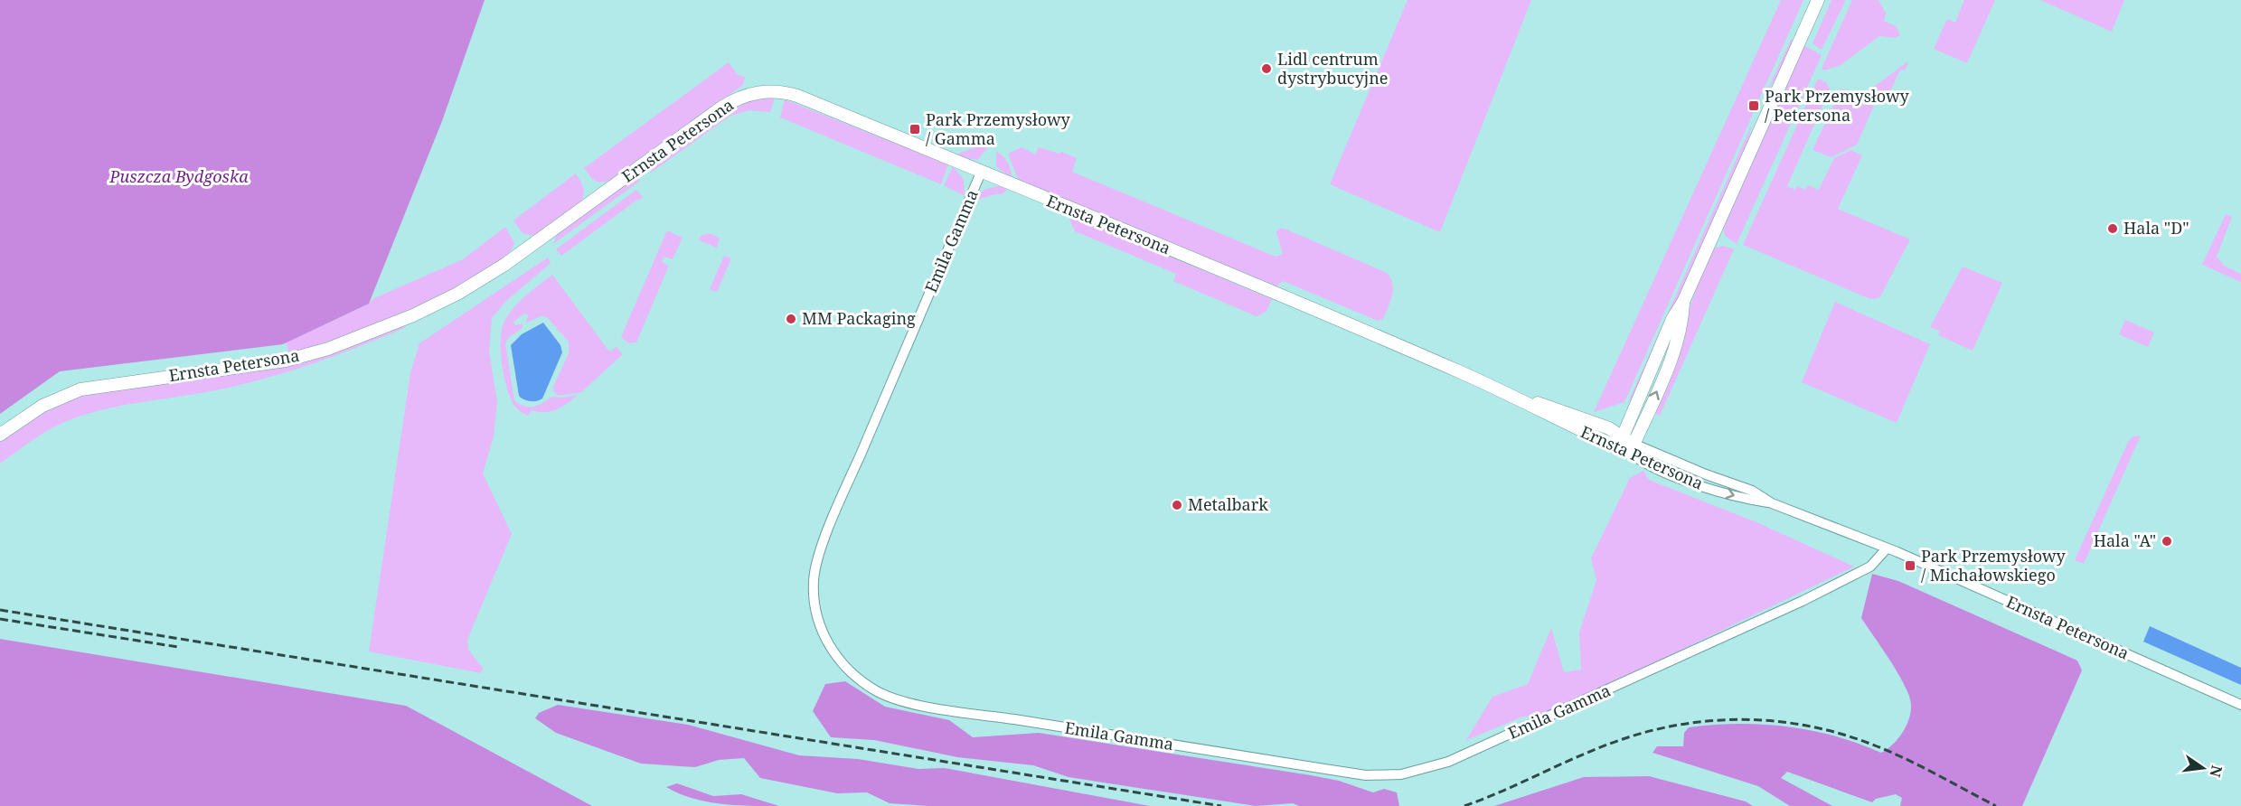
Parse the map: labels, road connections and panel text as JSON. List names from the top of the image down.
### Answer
{
  "streets": {
    "street": ["Ernsta Petersona", "Emila Gamma"]
  },
  "crossings": [
    ["Ernsta Petersona", "Emila Gamma"]
  ],
  "parks": ["Puszcza Bydgoska"],
  "places": {
    "other": [
      "Lidl centrum dystrybucyjne",
      "Hala \"D\"",
      "MM Packaging",
      "Metalbark",
      "Hala \"A\""
    ],
    "transit": ["Park Przemysłowy / Petersona", "Park Przemysłowy / Gamma", "Park Przemysłowy / Michałowskiego"]
  },
  "north": "right"
}
